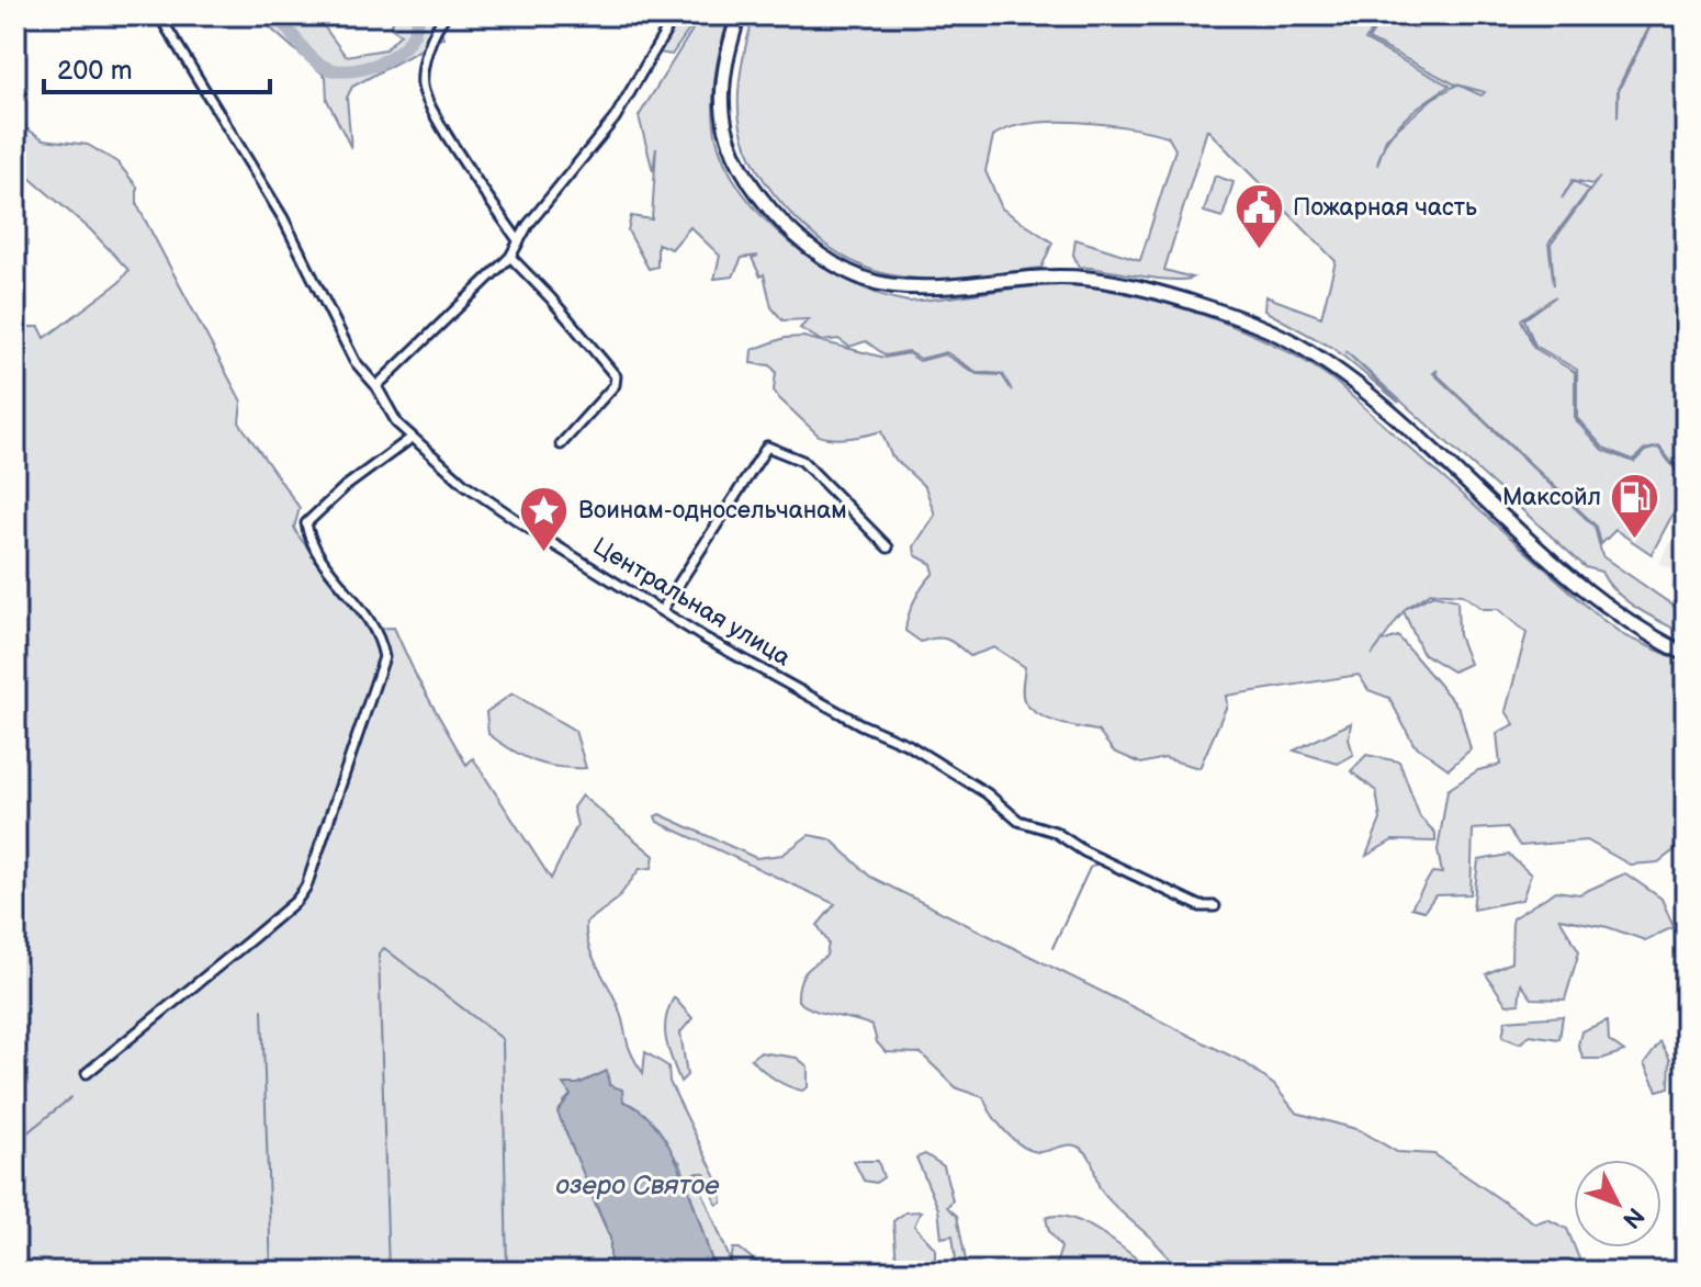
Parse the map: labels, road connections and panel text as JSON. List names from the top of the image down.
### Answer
{
  "streets": {
    "street": ["Центральная улица"]
  },
  "water": ["озеро Святое"],
  "places": {
    "public building": ["Пожарная часть"],
    "fuel station": ["Максойл"],
    "place": ["Воинам-односельчанам"]
  },
  "scale_bar": "200 m",
  "north": "bottom right"
}
